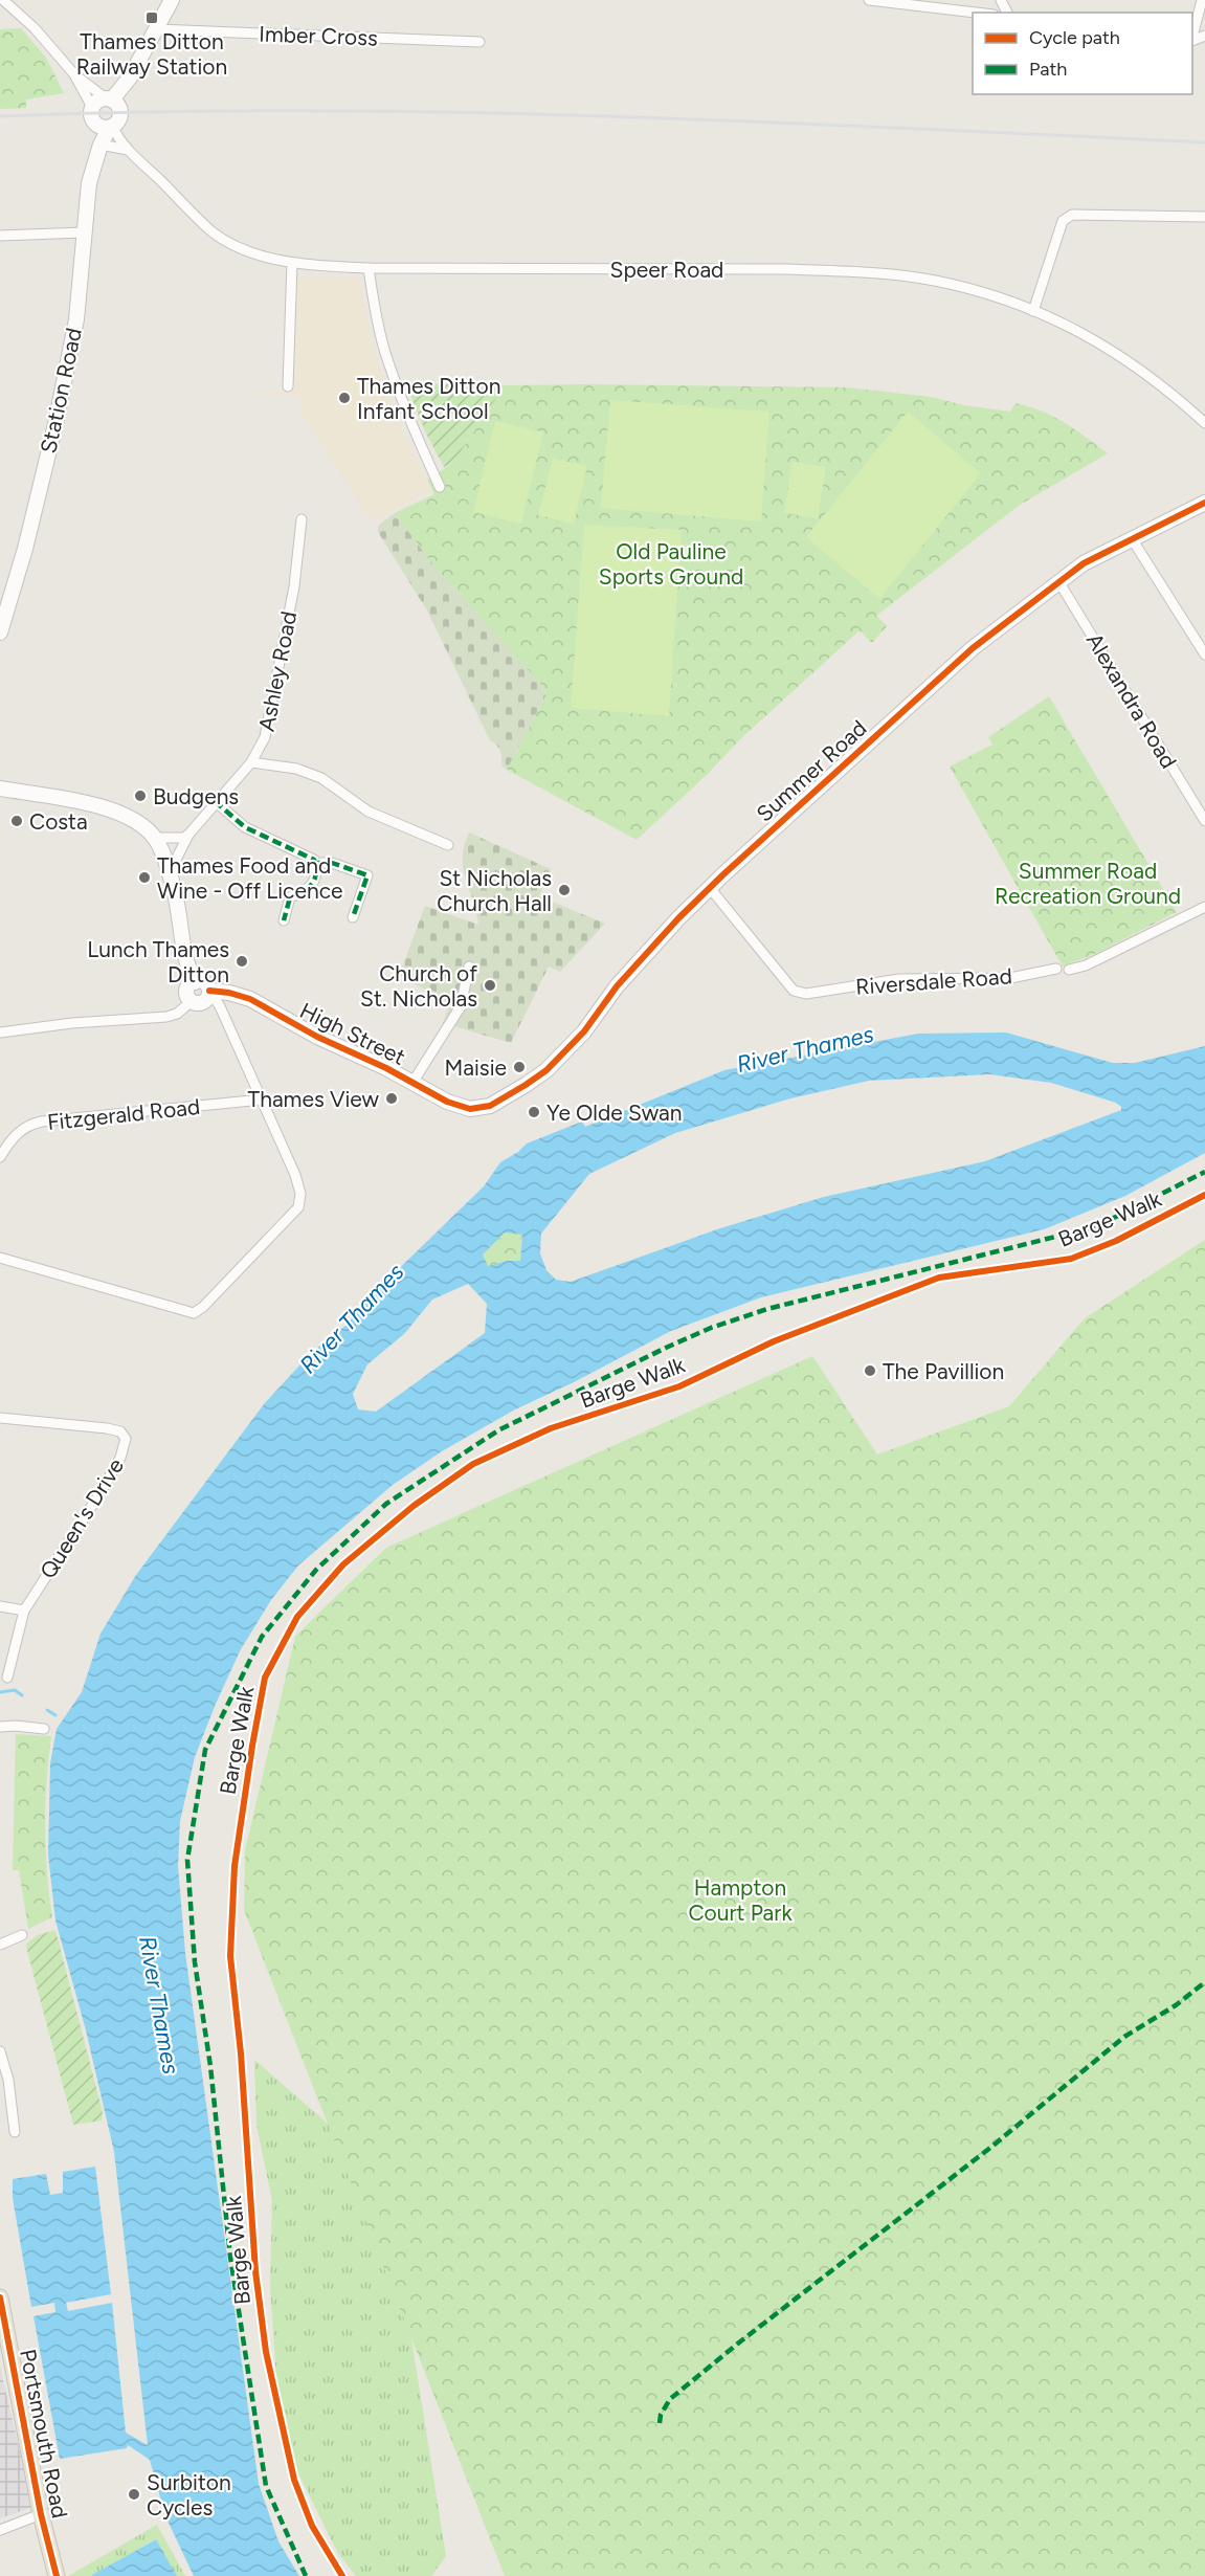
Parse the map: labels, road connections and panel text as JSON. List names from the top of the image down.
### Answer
{
  "streets": {
    "main road": ["Portsmouth Road"],
    "street": [
      "Imber Cross",
      "Speer Road",
      "Station Road",
      "Ashley Road",
      "Alexandra Road",
      "Summer Road",
      "Riversdale Road",
      "High Street",
      "Fitzgerald Road",
      "Queen's Drive"
    ],
    "cycle path": ["Barge Walk"]
  },
  "crossings": [
    ["Speer Road", "Station Road"],
    ["Alexandra Road", "Summer Road"],
    ["Summer Road", "Riversdale Road"],
    ["Summer Road", "High Street"]
  ],
  "water": ["River Thames"],
  "parks": ["Old Pauline Sports Ground", "Summer Road Recreation Ground", "Hampton Court Park"],
  "places": {
    "transit": ["Thames Ditton Railway Station"],
    "other": [
      "Thames Ditton Infant School",
      "Budgens",
      "Costa",
      "Thames Food and Wine - Off Licence",
      "St Nicholas Church Hall",
      "Lunch Thames Ditton",
      "Church of St. Nicholas",
      "Maisie",
      "Thames View",
      "Ye Olde Swan",
      "The Pavillion",
      "Surbiton Cycles"
    ]
  },
  "legend": ["Cycle path", "Path"]
}
